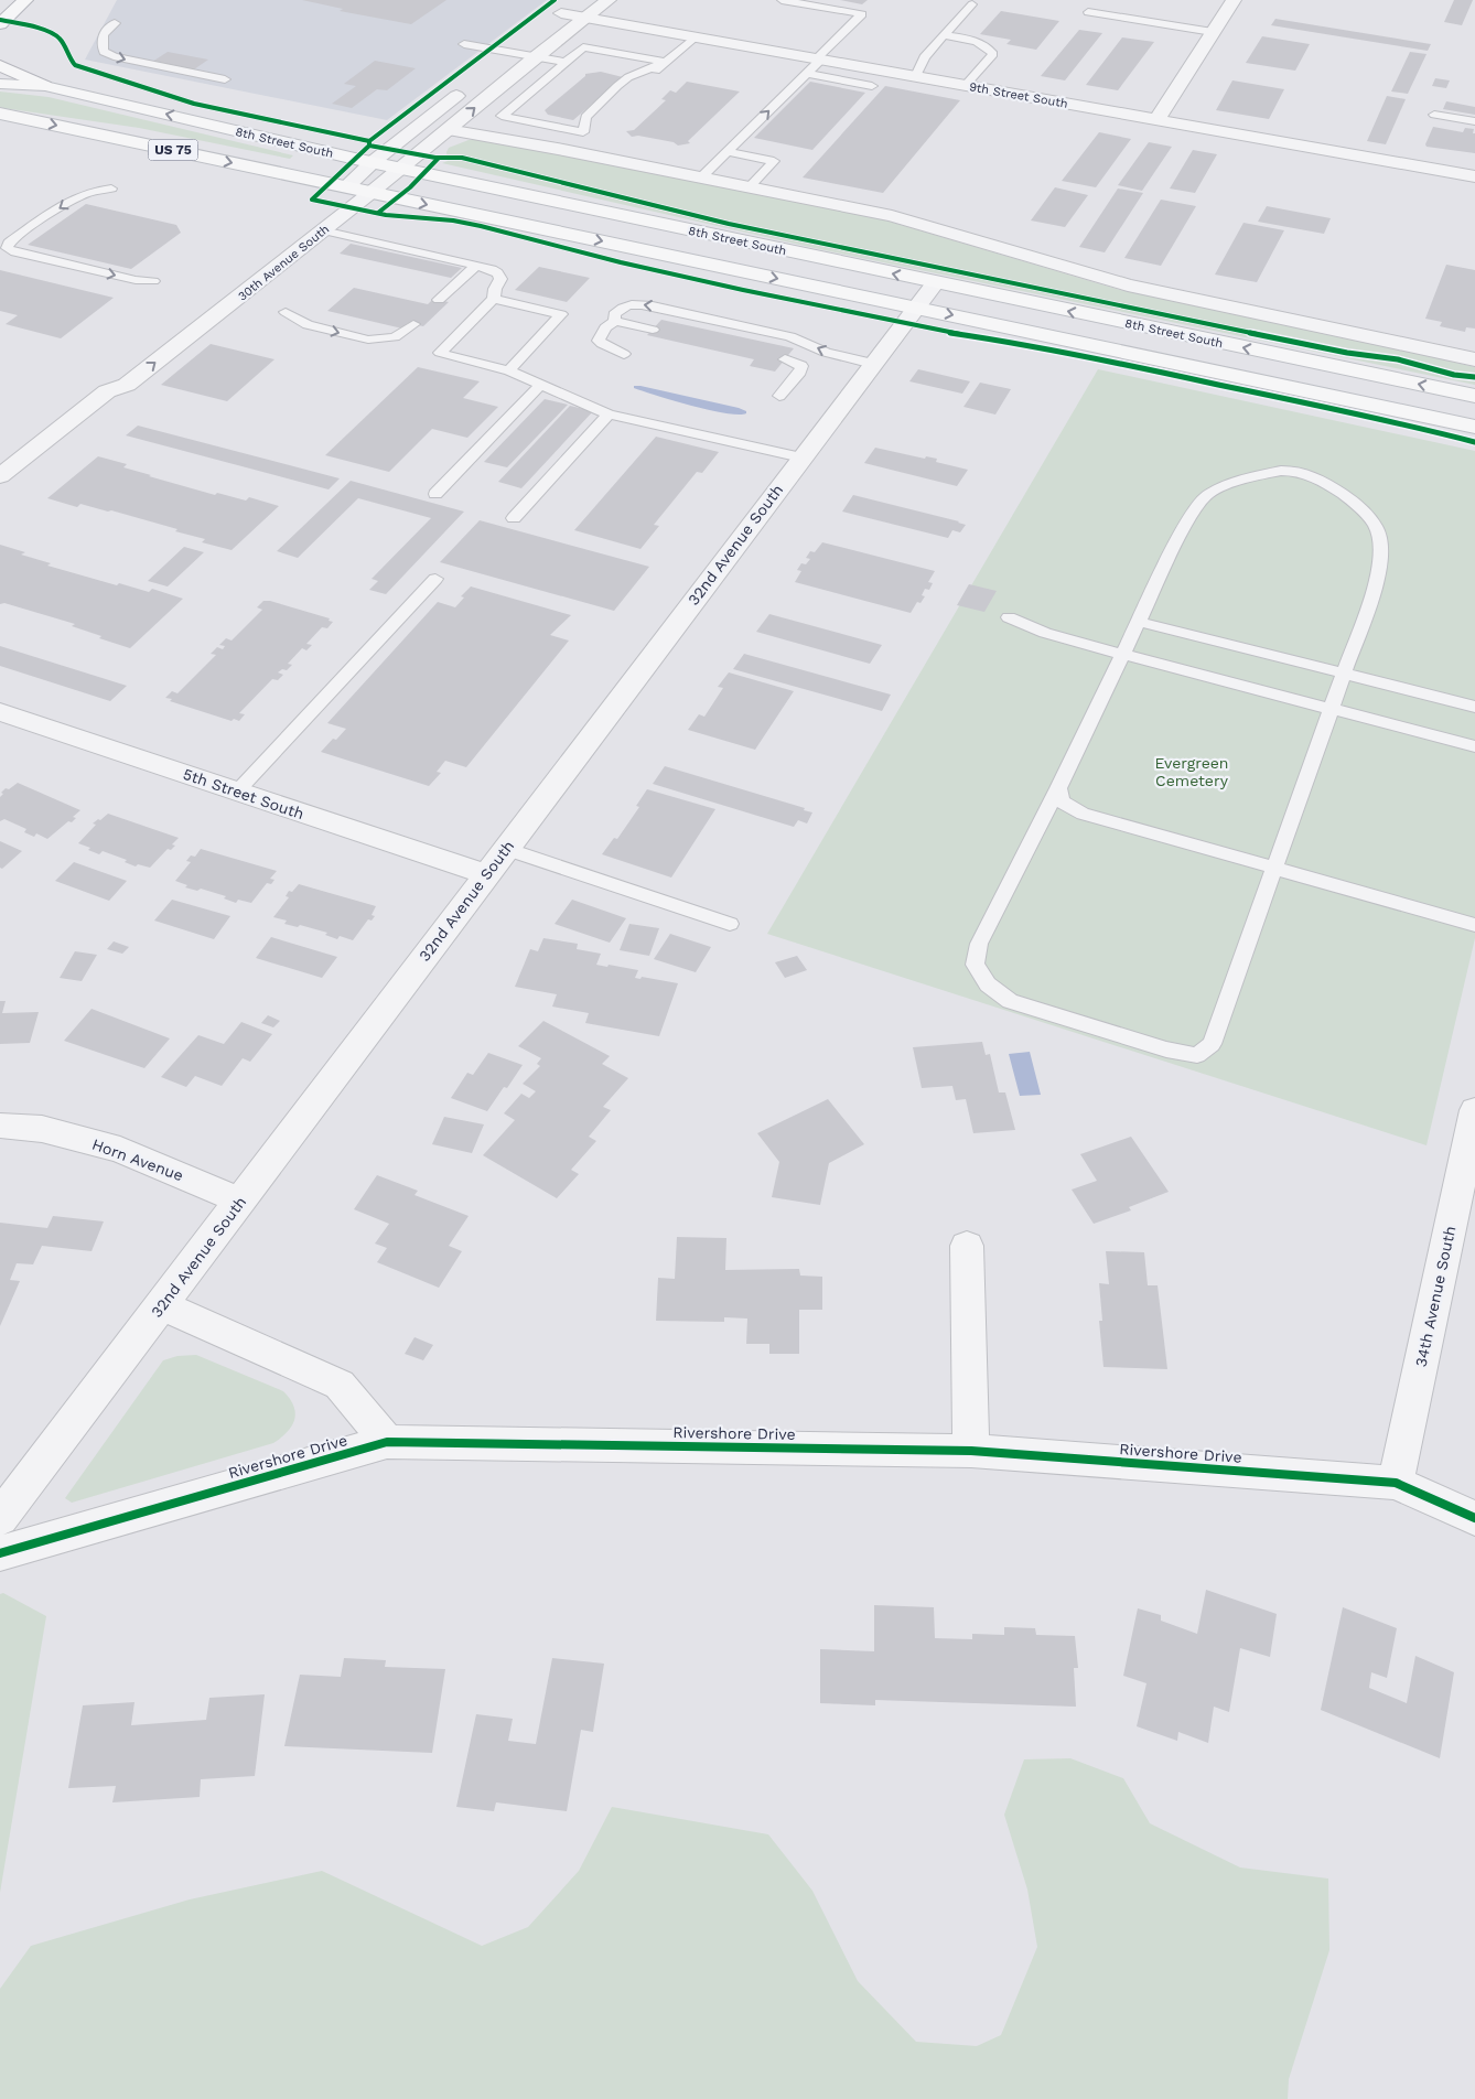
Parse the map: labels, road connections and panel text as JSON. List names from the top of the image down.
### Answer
{
  "streets": {
    "main road": ["8th Street South", "US 75"],
    "street": [
      "9th Street South",
      "30th Avenue South",
      "32nd Avenue South",
      "5th Street South",
      "Horn Avenue",
      "34th Avenue South",
      "Rivershore Drive"
    ]
  },
  "crossings": [
    ["9th Street South", "30th Avenue South"],
    ["8th Street South", "30th Avenue South"],
    ["8th Street South", "32nd Avenue South"],
    ["32nd Avenue South", "5th Street South"],
    ["32nd Avenue South", "Horn Avenue"],
    ["34th Avenue South", "Rivershore Drive"]
  ],
  "parks": ["Evergreen Cemetery"]
}
